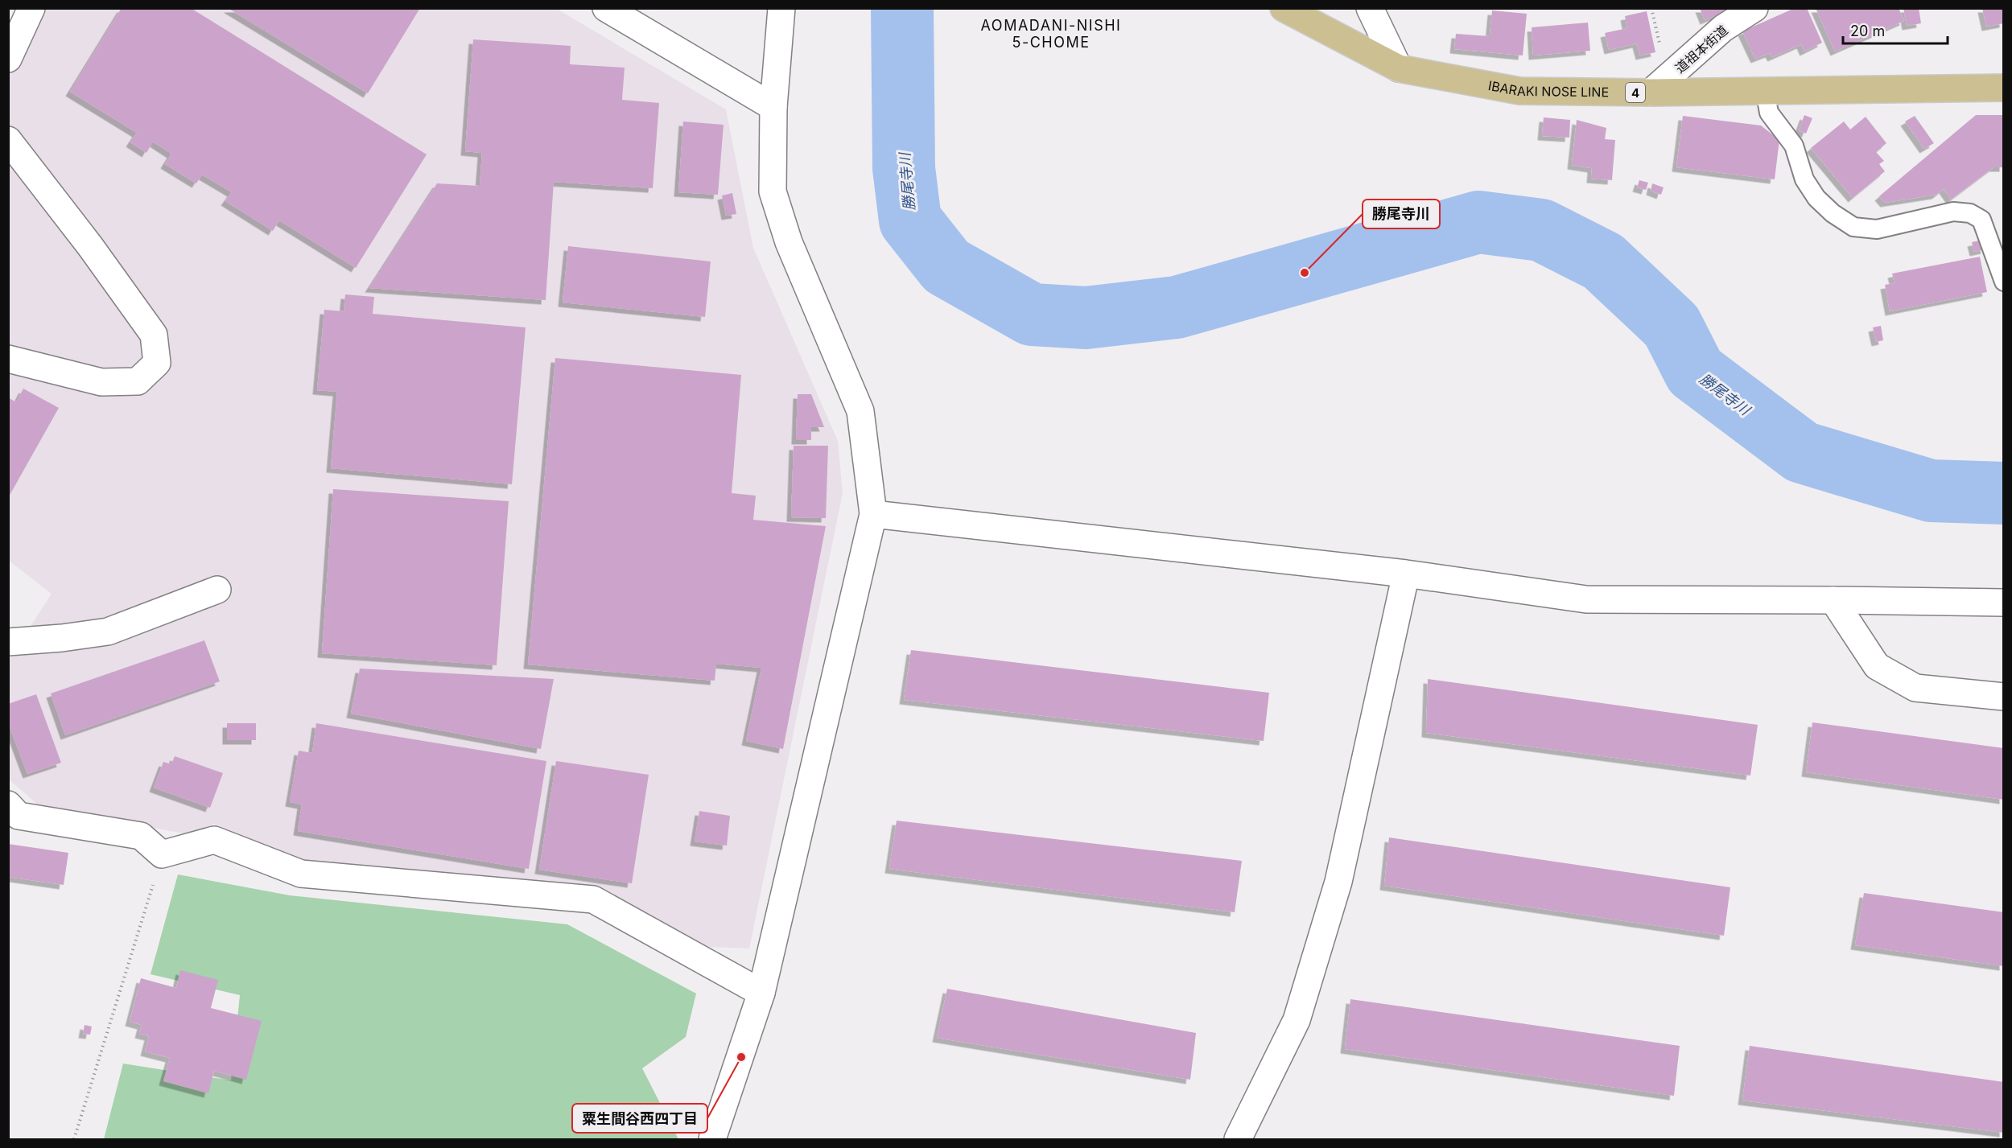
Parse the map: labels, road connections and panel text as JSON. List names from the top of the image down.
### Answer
{
  "streets": {
    "main road": ["IBARAKI NOSE LINE", "4"],
    "street": ["道祖本街道"]
  },
  "crossings": [
    ["道祖本街道", "IBARAKI NOSE LINE"]
  ],
  "districts": ["AOMADANI-NISHI 5-CHOME"],
  "water": ["勝尾寺川"],
  "places": ["勝尾寺川", "粟生間谷西四丁目"],
  "scale_bar": "20 m"
}
